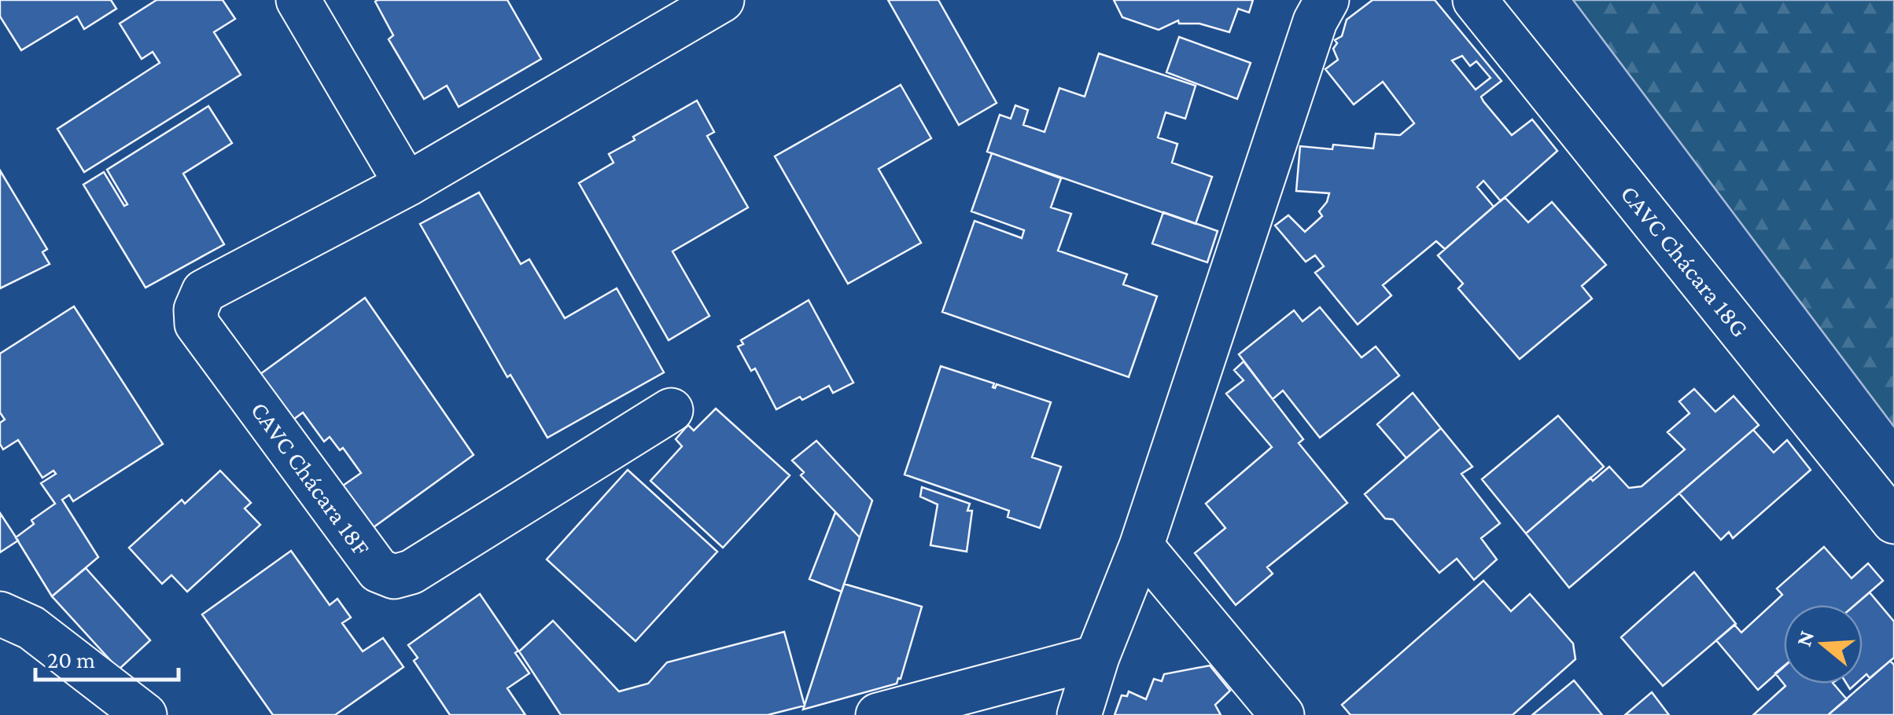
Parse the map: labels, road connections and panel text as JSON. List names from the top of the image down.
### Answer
{
  "streets": {
    "street": ["CAVC Chácara 18G", "CAVC Chácara 18F"]
  },
  "scale_bar": "20 m",
  "north": "left"
}
